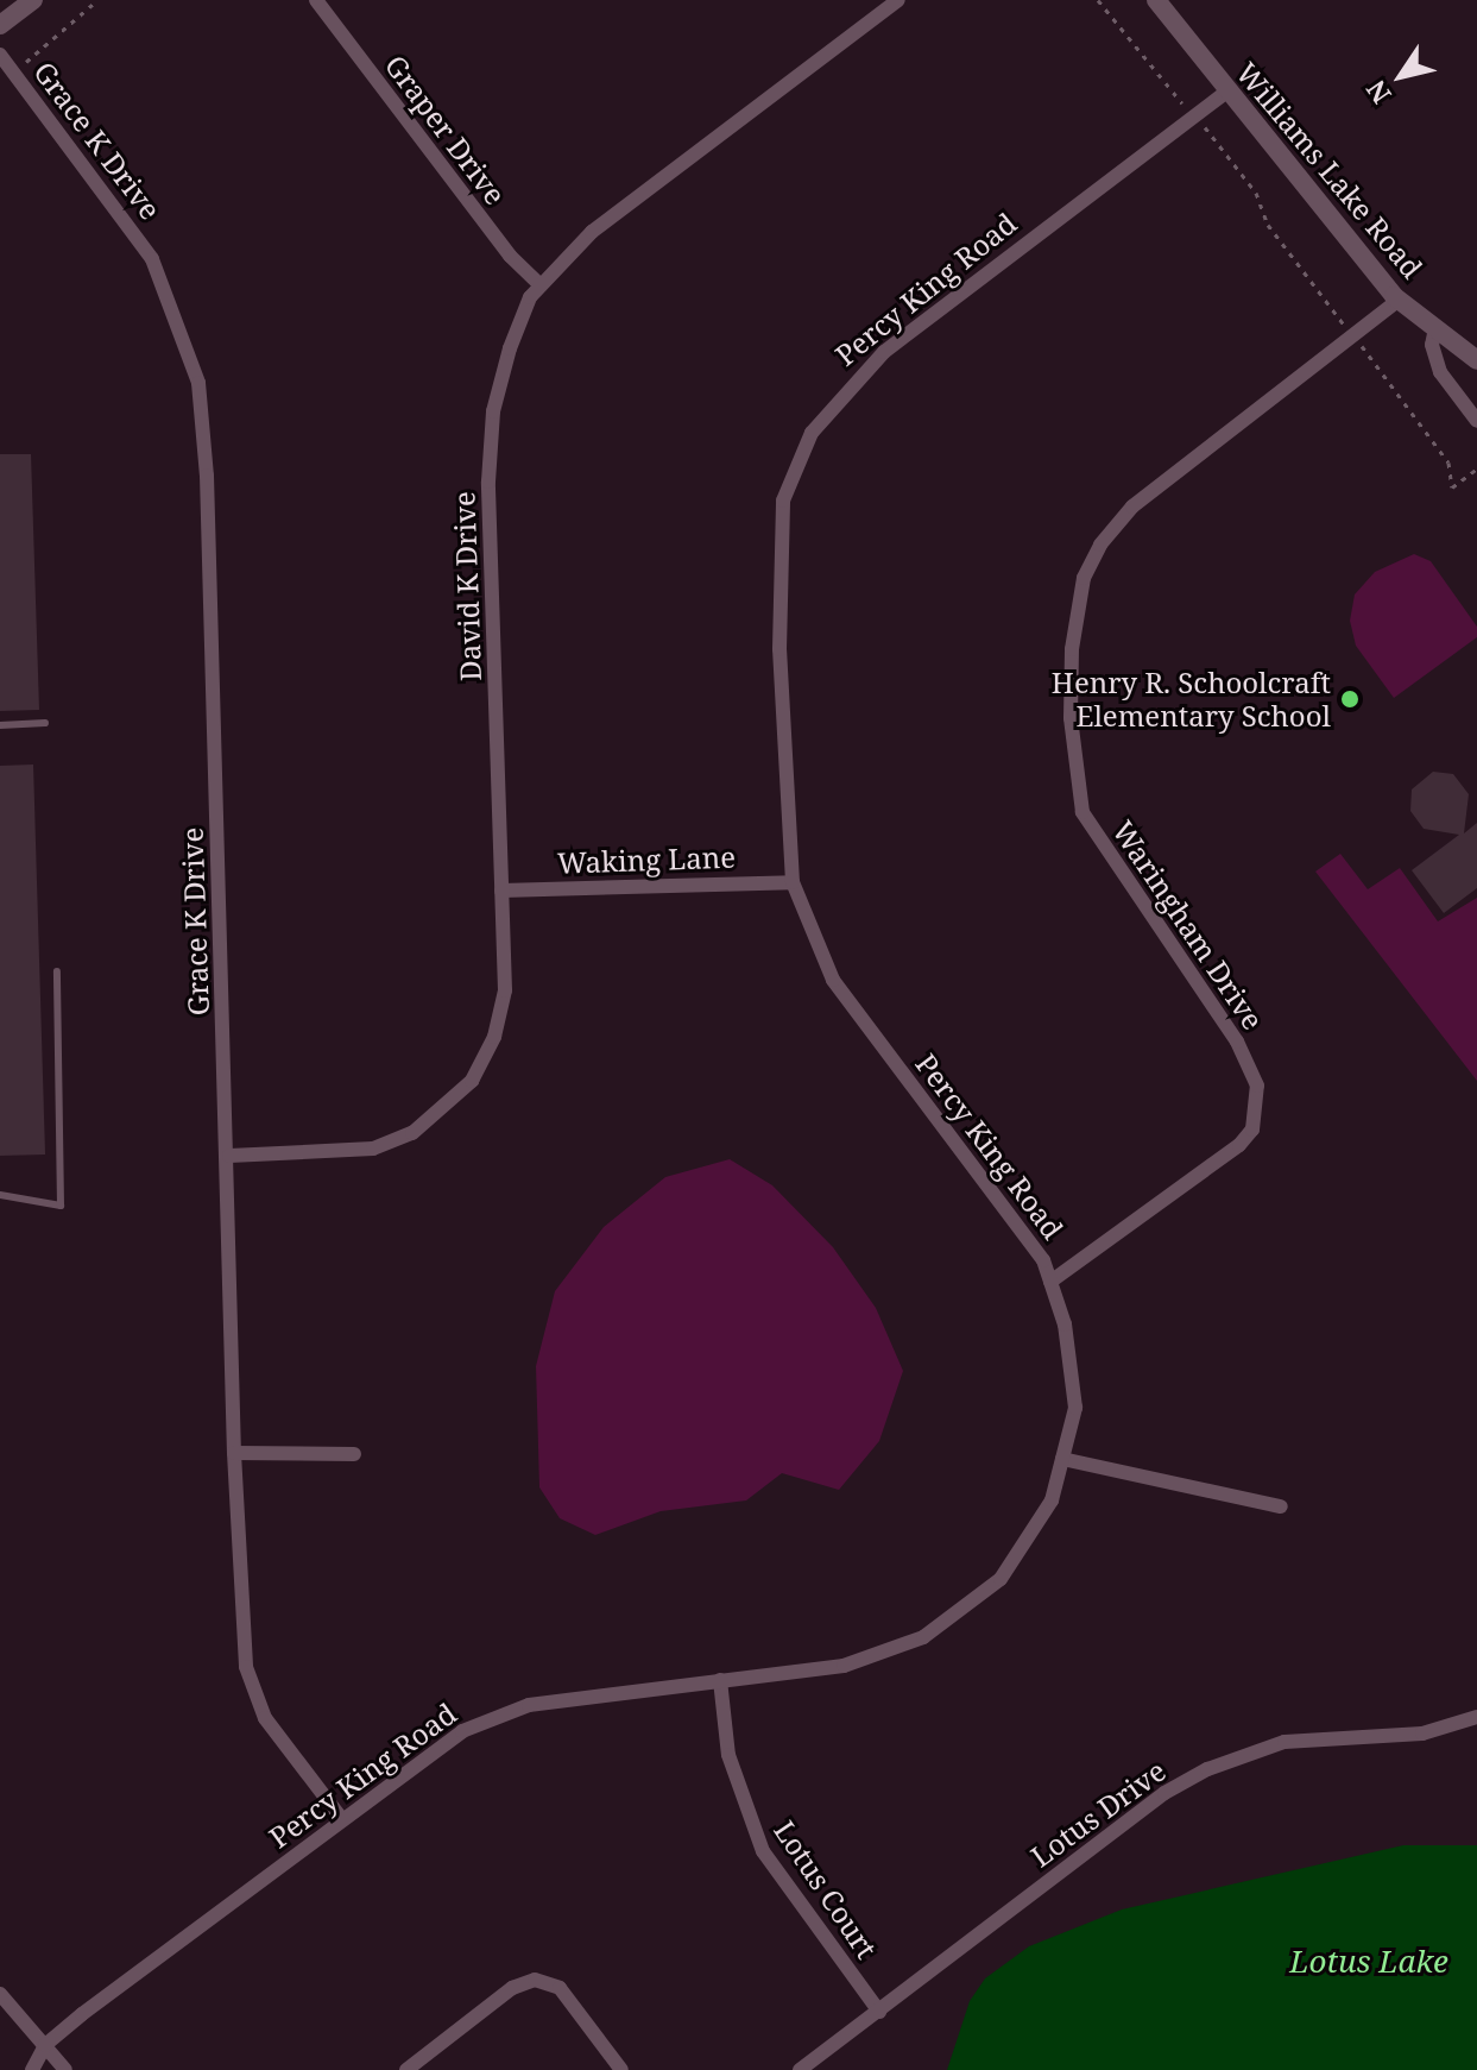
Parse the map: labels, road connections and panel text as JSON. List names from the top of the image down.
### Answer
{
  "streets": {
    "main road": ["Williams Lake Road"],
    "street": [
      "Graper Drive",
      "Grace K Drive",
      "Percy King Road",
      "David K Drive",
      "Waking Lane",
      "Waringham Drive",
      "Lotus Drive",
      "Lotus Court"
    ]
  },
  "crossings": [
    ["Graper Drive", "David K Drive"],
    ["Grace K Drive", "Percy King Road"],
    ["Grace K Drive", "David K Drive"],
    ["Williams Lake Road", "Percy King Road"],
    ["Williams Lake Road", "Waringham Drive"],
    ["Percy King Road", "Waking Lane"],
    ["Percy King Road", "Waringham Drive"],
    ["Percy King Road", "Lotus Court"],
    ["David K Drive", "Waking Lane"],
    ["Lotus Drive", "Lotus Court"]
  ],
  "water": ["Lotus Lake"],
  "places": ["Henry R. Schoolcraft Elementary School"],
  "north": "bottom left"
}
